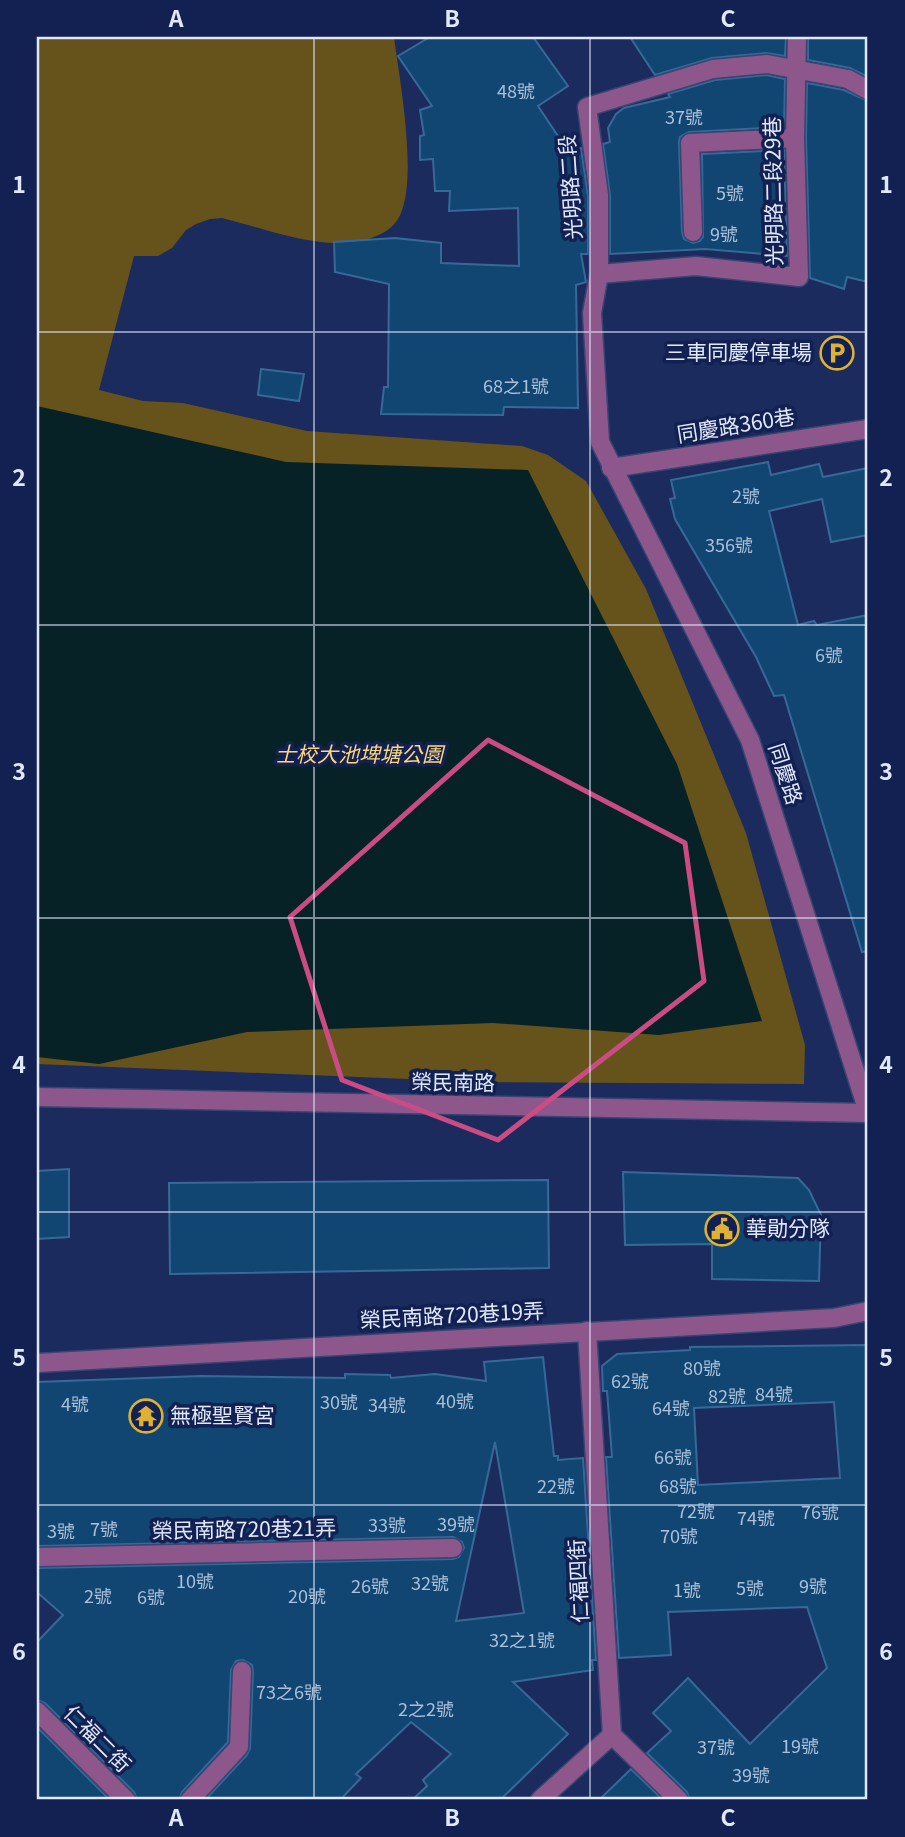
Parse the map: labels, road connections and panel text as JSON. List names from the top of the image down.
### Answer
{
  "streets": {
    "street": [
      "光明路二段",
      "光明路二段29巷",
      "同慶路360巷",
      "同慶路",
      "榮民南路",
      "榮民南路720巷19弄",
      "榮民南路720巷21弄",
      "仁福四街",
      "仁福二街"
    ]
  },
  "crossings": [
    ["光明路二段", "光明路二段29巷"],
    ["光明路二段", "同慶路360巷"],
    ["光明路二段", "同慶路"],
    ["同慶路360巷", "同慶路"],
    ["同慶路", "榮民南路"],
    ["榮民南路720巷19弄", "仁福四街"]
  ],
  "parks": ["士校大池埤塘公園"],
  "places": {
    "parking": ["三車同慶停車場"],
    "public building": ["華勛分隊"],
    "temple": ["無極聖賢宮"]
  },
  "house_numbers": [
    "48號",
    "37號",
    "5號",
    "9號",
    "68之1號",
    "2號",
    "356號",
    "6號",
    "80號",
    "62號",
    "84號",
    "82號",
    "40號",
    "30號",
    "4號",
    "34號",
    "64號",
    "66號",
    "22號",
    "68號",
    "72號",
    "76號",
    "74號",
    "39號",
    "33號",
    "7號",
    "3號",
    "70號",
    "10號",
    "32號",
    "26號",
    "9號",
    "5號",
    "1號",
    "2號",
    "20號",
    "6號",
    "32之1號",
    "73之6號",
    "2之2號",
    "19號",
    "37號",
    "39號"
  ],
  "grid": {
    "columns": ["A", "B", "C"],
    "rows": [
      "1",
      "2",
      "3",
      "4",
      "5",
      "6"
    ]
  }
}
